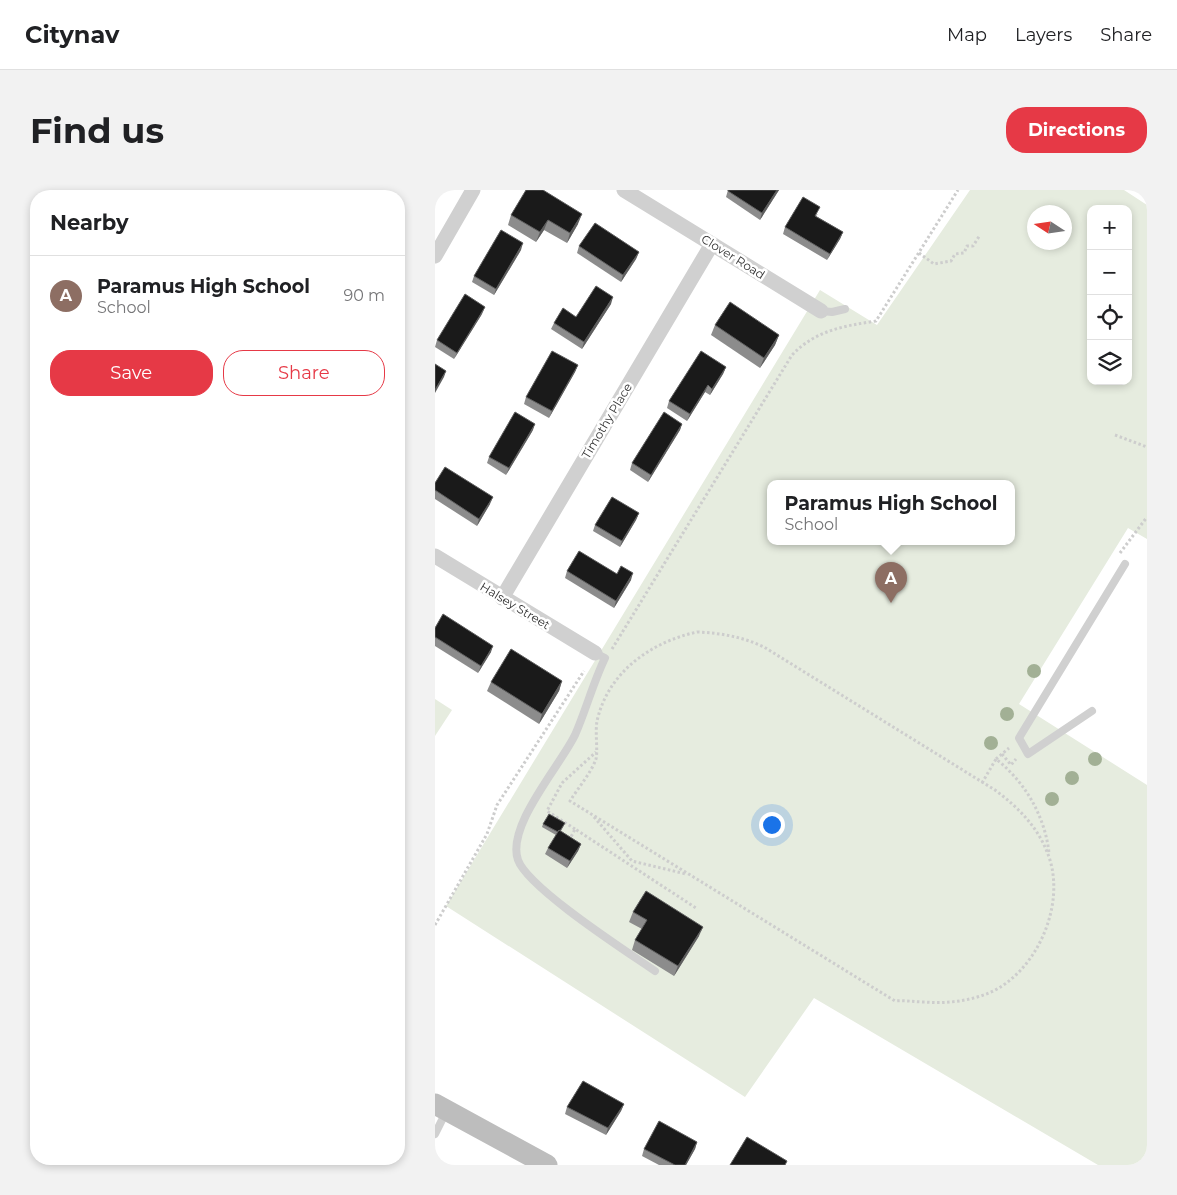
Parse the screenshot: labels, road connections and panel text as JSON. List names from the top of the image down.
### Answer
{
  "streets": {
    "street": ["Clover Road", "Timothy Place", "Halsey Street"]
  },
  "crossings": [
    ["Clover Road", "Timothy Place"],
    ["Timothy Place", "Halsey Street"]
  ],
  "north": "left",
  "page": {
    "header": "Citynav",
    "nav": ["Map", "Layers", "Share"],
    "buttons": [
      "Directions",
      ["Save", "Share"]
    ],
    "title": "Find us",
    "heading": "Nearby",
    "map_buttons": ["+", "−"],
    "list": [
      {
        "mark": "A",
        "name": "Paramus High School",
        "note": "School",
        "value": "90 m"
      }
    ],
    "popup": ["Paramus High School", "School"],
    "pins": "A"
  }
}
